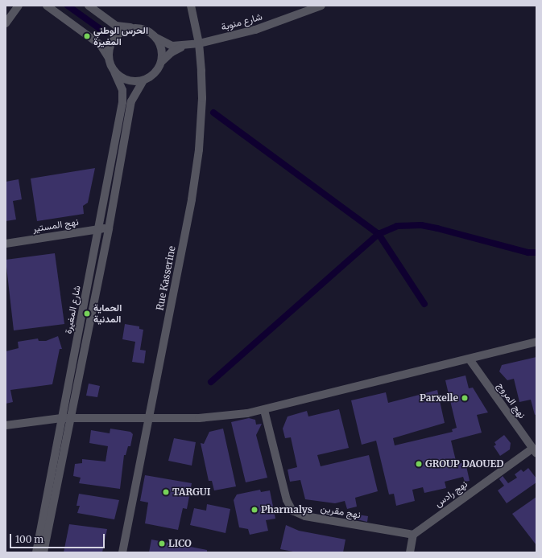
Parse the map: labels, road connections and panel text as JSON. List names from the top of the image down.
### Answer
{
  "streets": {
    "street": [
      "شارع منوبة",
      "نهج المستير",
      "Rue Kasserine",
      "شارع المغيرة",
      "نهج المروج",
      "نهج رادس",
      "نهج مقرين"
    ]
  },
  "crossings": [
    ["شارع منوبة", "Rue Kasserine"],
    ["نهج المستير", "شارع المغيرة"],
    ["نهج المروج", "نهج رادس"],
    ["نهج رادس", "نهج مقرين"]
  ],
  "places": [
    "الحرس الوطني المغيرة",
    "الحماية المدنية",
    "Parxelle",
    "GROUP DAOUED",
    "TARGUI",
    "Pharmalys",
    "LICO"
  ],
  "scale_bar": "100 m"
}
